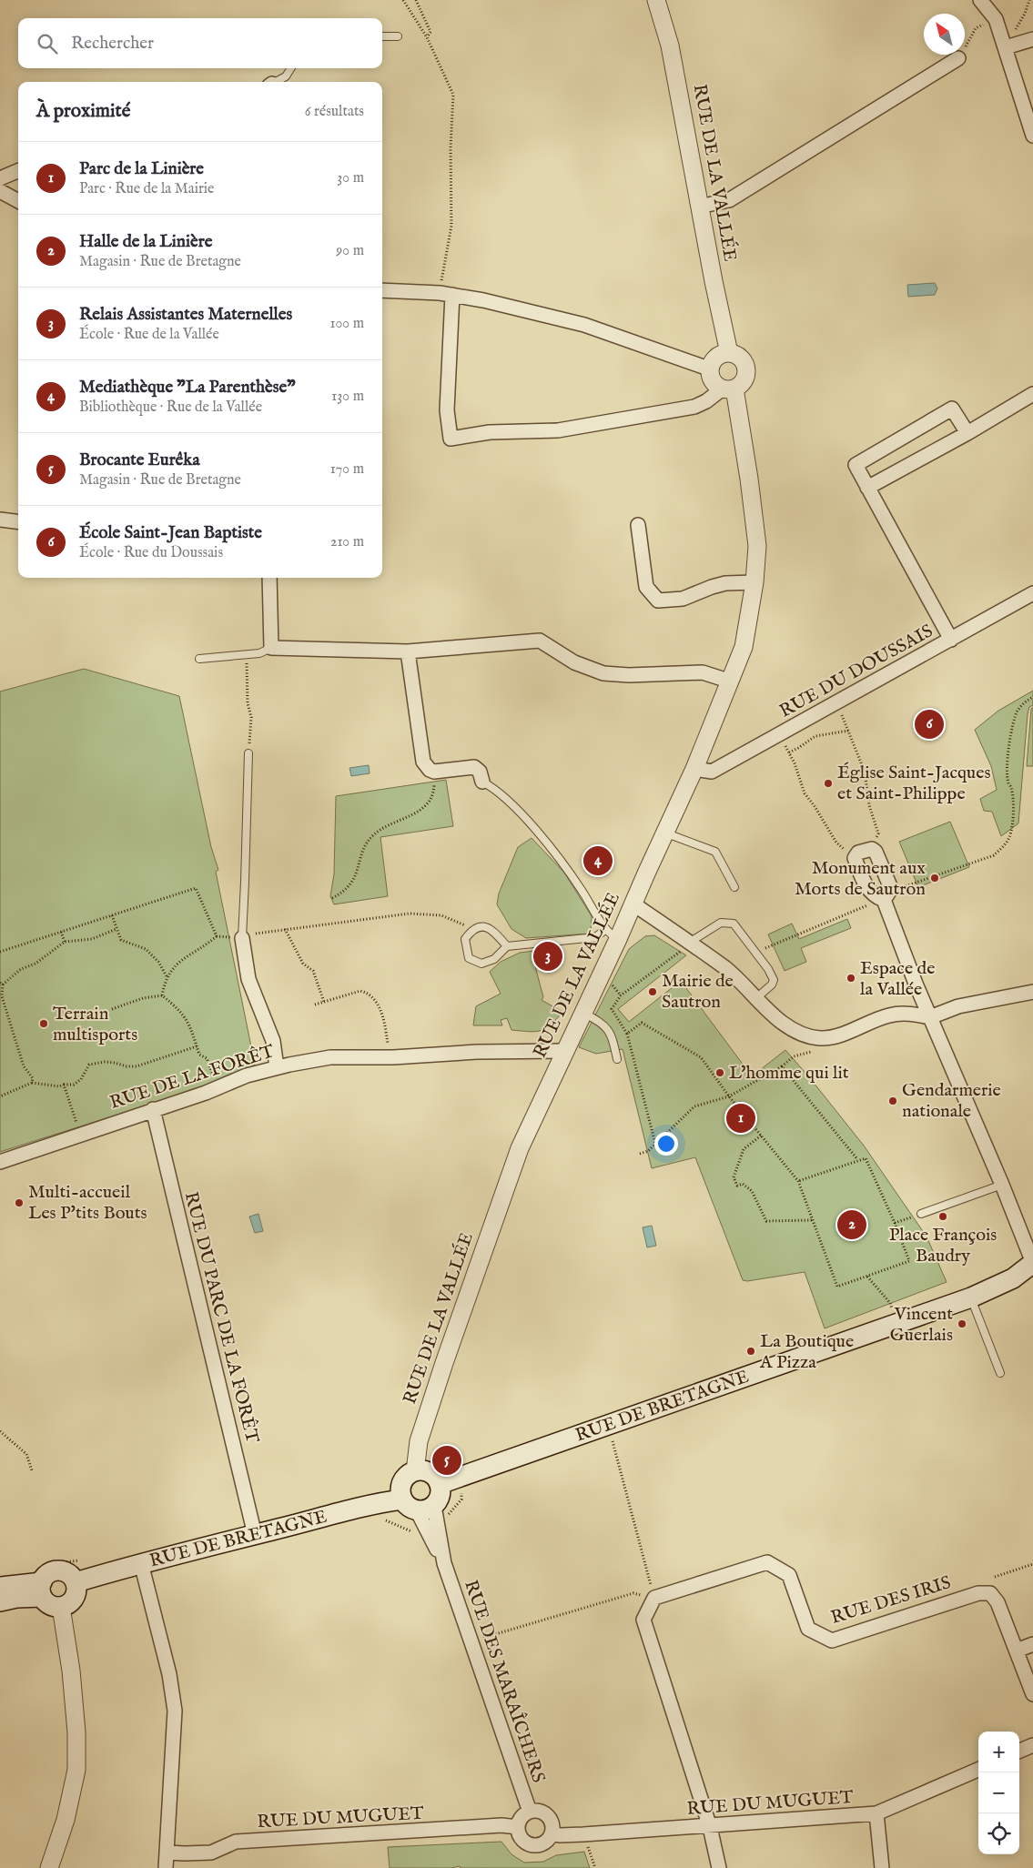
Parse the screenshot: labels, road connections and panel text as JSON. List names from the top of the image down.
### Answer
{
  "streets": {
    "main road": ["RUE DE BRETAGNE"],
    "street": [
      "RUE DE LA VALLÉE",
      "RUE DU DOUSSAIS",
      "RUE DE LA FORÊT",
      "RUE DU PARC DE LA FORÊT",
      "RUE DES IRIS",
      "RUE DES MARAÎCHERS",
      "RUE DU MUGUET"
    ]
  },
  "crossings": [
    ["RUE DE LA VALLÉE", "RUE DU DOUSSAIS"],
    ["RUE DE LA VALLÉE", "RUE DE LA FORÊT"],
    ["RUE DE LA VALLÉE", "RUE DE BRETAGNE"],
    ["RUE DE LA VALLÉE", "RUE DES MARAÎCHERS"],
    ["RUE DE LA FORÊT", "RUE DU PARC DE LA FORÊT"],
    ["RUE DU PARC DE LA FORÊT", "RUE DE BRETAGNE"],
    ["RUE DE BRETAGNE", "RUE DES MARAÎCHERS"],
    ["RUE DES MARAÎCHERS", "RUE DU MUGUET"]
  ],
  "places": [
    "Église Saint-Jacques et Saint-Philippe",
    "Monument aux Morts de Sautron",
    "Espace de la Vallée",
    "Mairie de Sautron",
    "Terrain multisports",
    "L'homme qui lit",
    "Gendarmerie nationale",
    "Multi-accueil Les P'tits Bouts",
    "Place François Baudry",
    "Vincent Guerlais",
    "La Boutique A Pizza"
  ],
  "north": "top left",
  "page": {
    "search": "Rechercher",
    "heading": ["À proximité", "6 résultats"],
    "list": [
      {
        "mark": "1",
        "name": "Parc de la Linière",
        "note": "Parc · Rue de la Mairie",
        "value": "30 m"
      },
      {
        "mark": "2",
        "name": "Halle de la Linière",
        "note": "Magasin · Rue de Bretagne",
        "value": "90 m"
      },
      {
        "mark": "3",
        "name": "Relais Assistantes Maternelles",
        "note": "École · Rue de la Vallée",
        "value": "100 m"
      },
      {
        "mark": "4",
        "name": "Mediathèque \"La Parenthèse\"",
        "note": "Bibliothèque · Rue de la Vallée",
        "value": "130 m"
      },
      {
        "mark": "5",
        "name": "Brocante Eurêka",
        "note": "Magasin · Rue de Bretagne",
        "value": "170 m"
      },
      {
        "mark": "6",
        "name": "École Saint-Jean Baptiste",
        "note": "École · Rue du Doussais",
        "value": "210 m"
      }
    ],
    "pins": [
      "6",
      "4",
      "3",
      "1",
      "2",
      "5"
    ],
    "map_buttons": ["+", "−"]
  }
}
